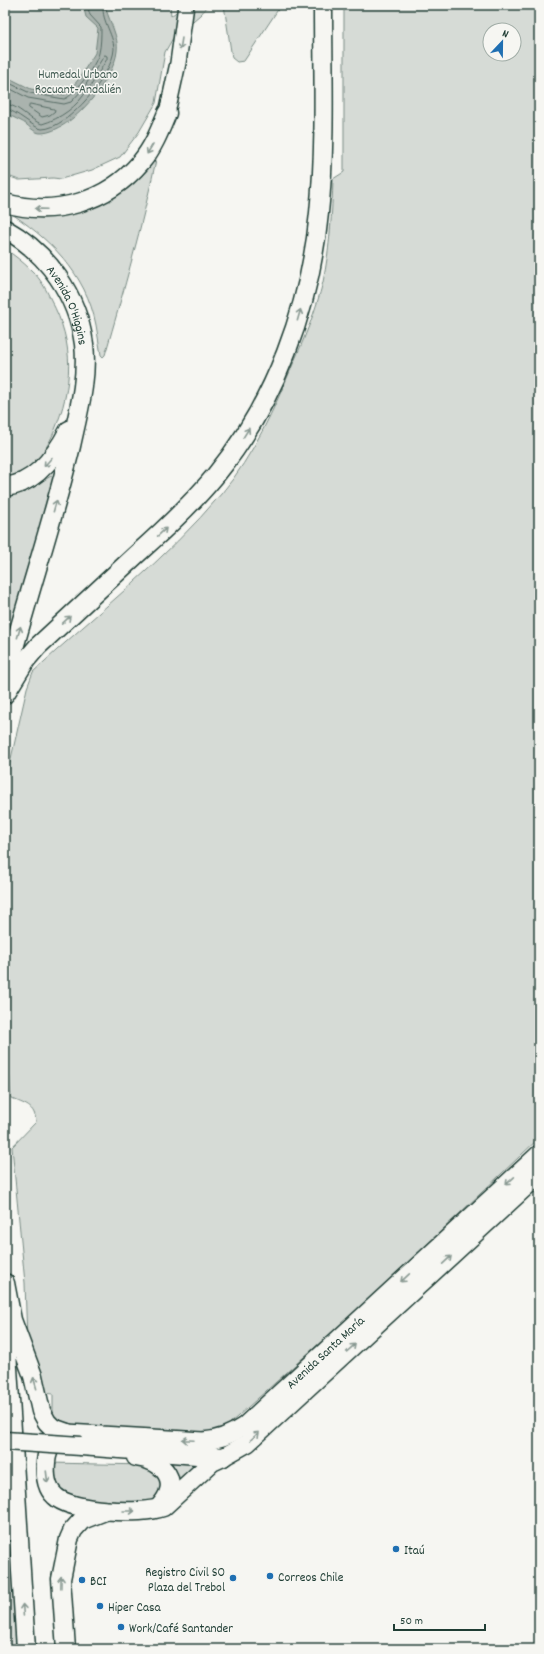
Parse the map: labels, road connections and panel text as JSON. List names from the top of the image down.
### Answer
{
  "streets": {
    "main road": ["Avenida O'Higgins", "Avenida Santa María"]
  },
  "parks": ["Humedal Urbano Rocuant-Andalién"],
  "places": [
    "Itaú",
    "Correos Chile",
    "Registro Civil SO Plaza del Trebol",
    "BCI",
    "Hiper Casa",
    "Work/Café Santander"
  ],
  "scale_bar": "50 m",
  "north": "top"
}
